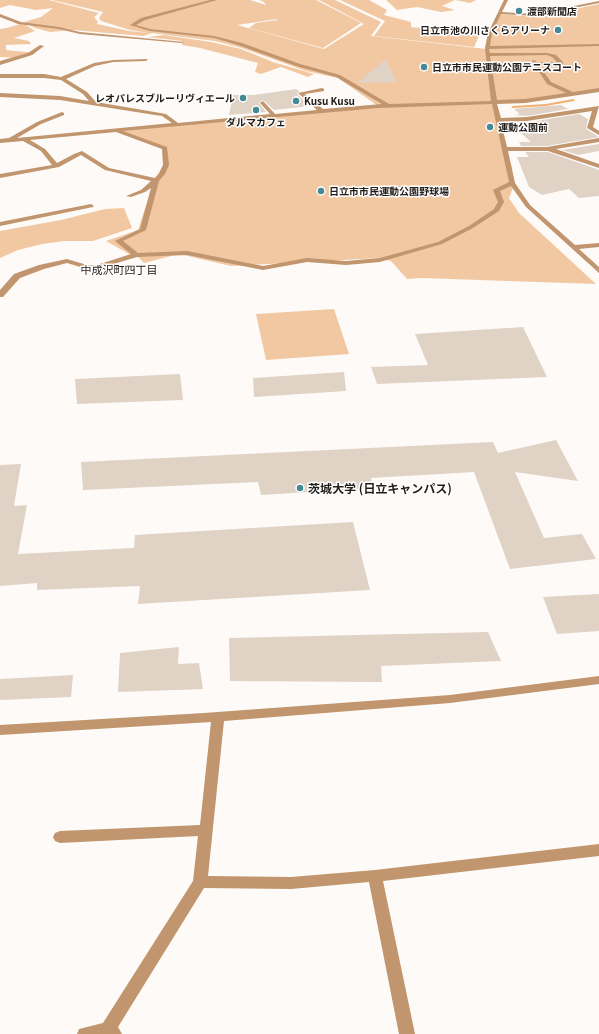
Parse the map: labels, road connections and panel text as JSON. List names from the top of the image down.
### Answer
{
  "districts": ["中成沢町四丁目"],
  "places": [
    "渡部新聞店",
    "日立市池の川さくらアリーナ",
    "日立市市民運動公園テニスコート",
    "レオパレスブルーリヴィエール",
    "Kusu Kusu",
    "ダルマカフェ",
    "運動公園前",
    "日立市市民運動公園野球場",
    "茨城大学 (日立キャンパス)"
  ]
}
